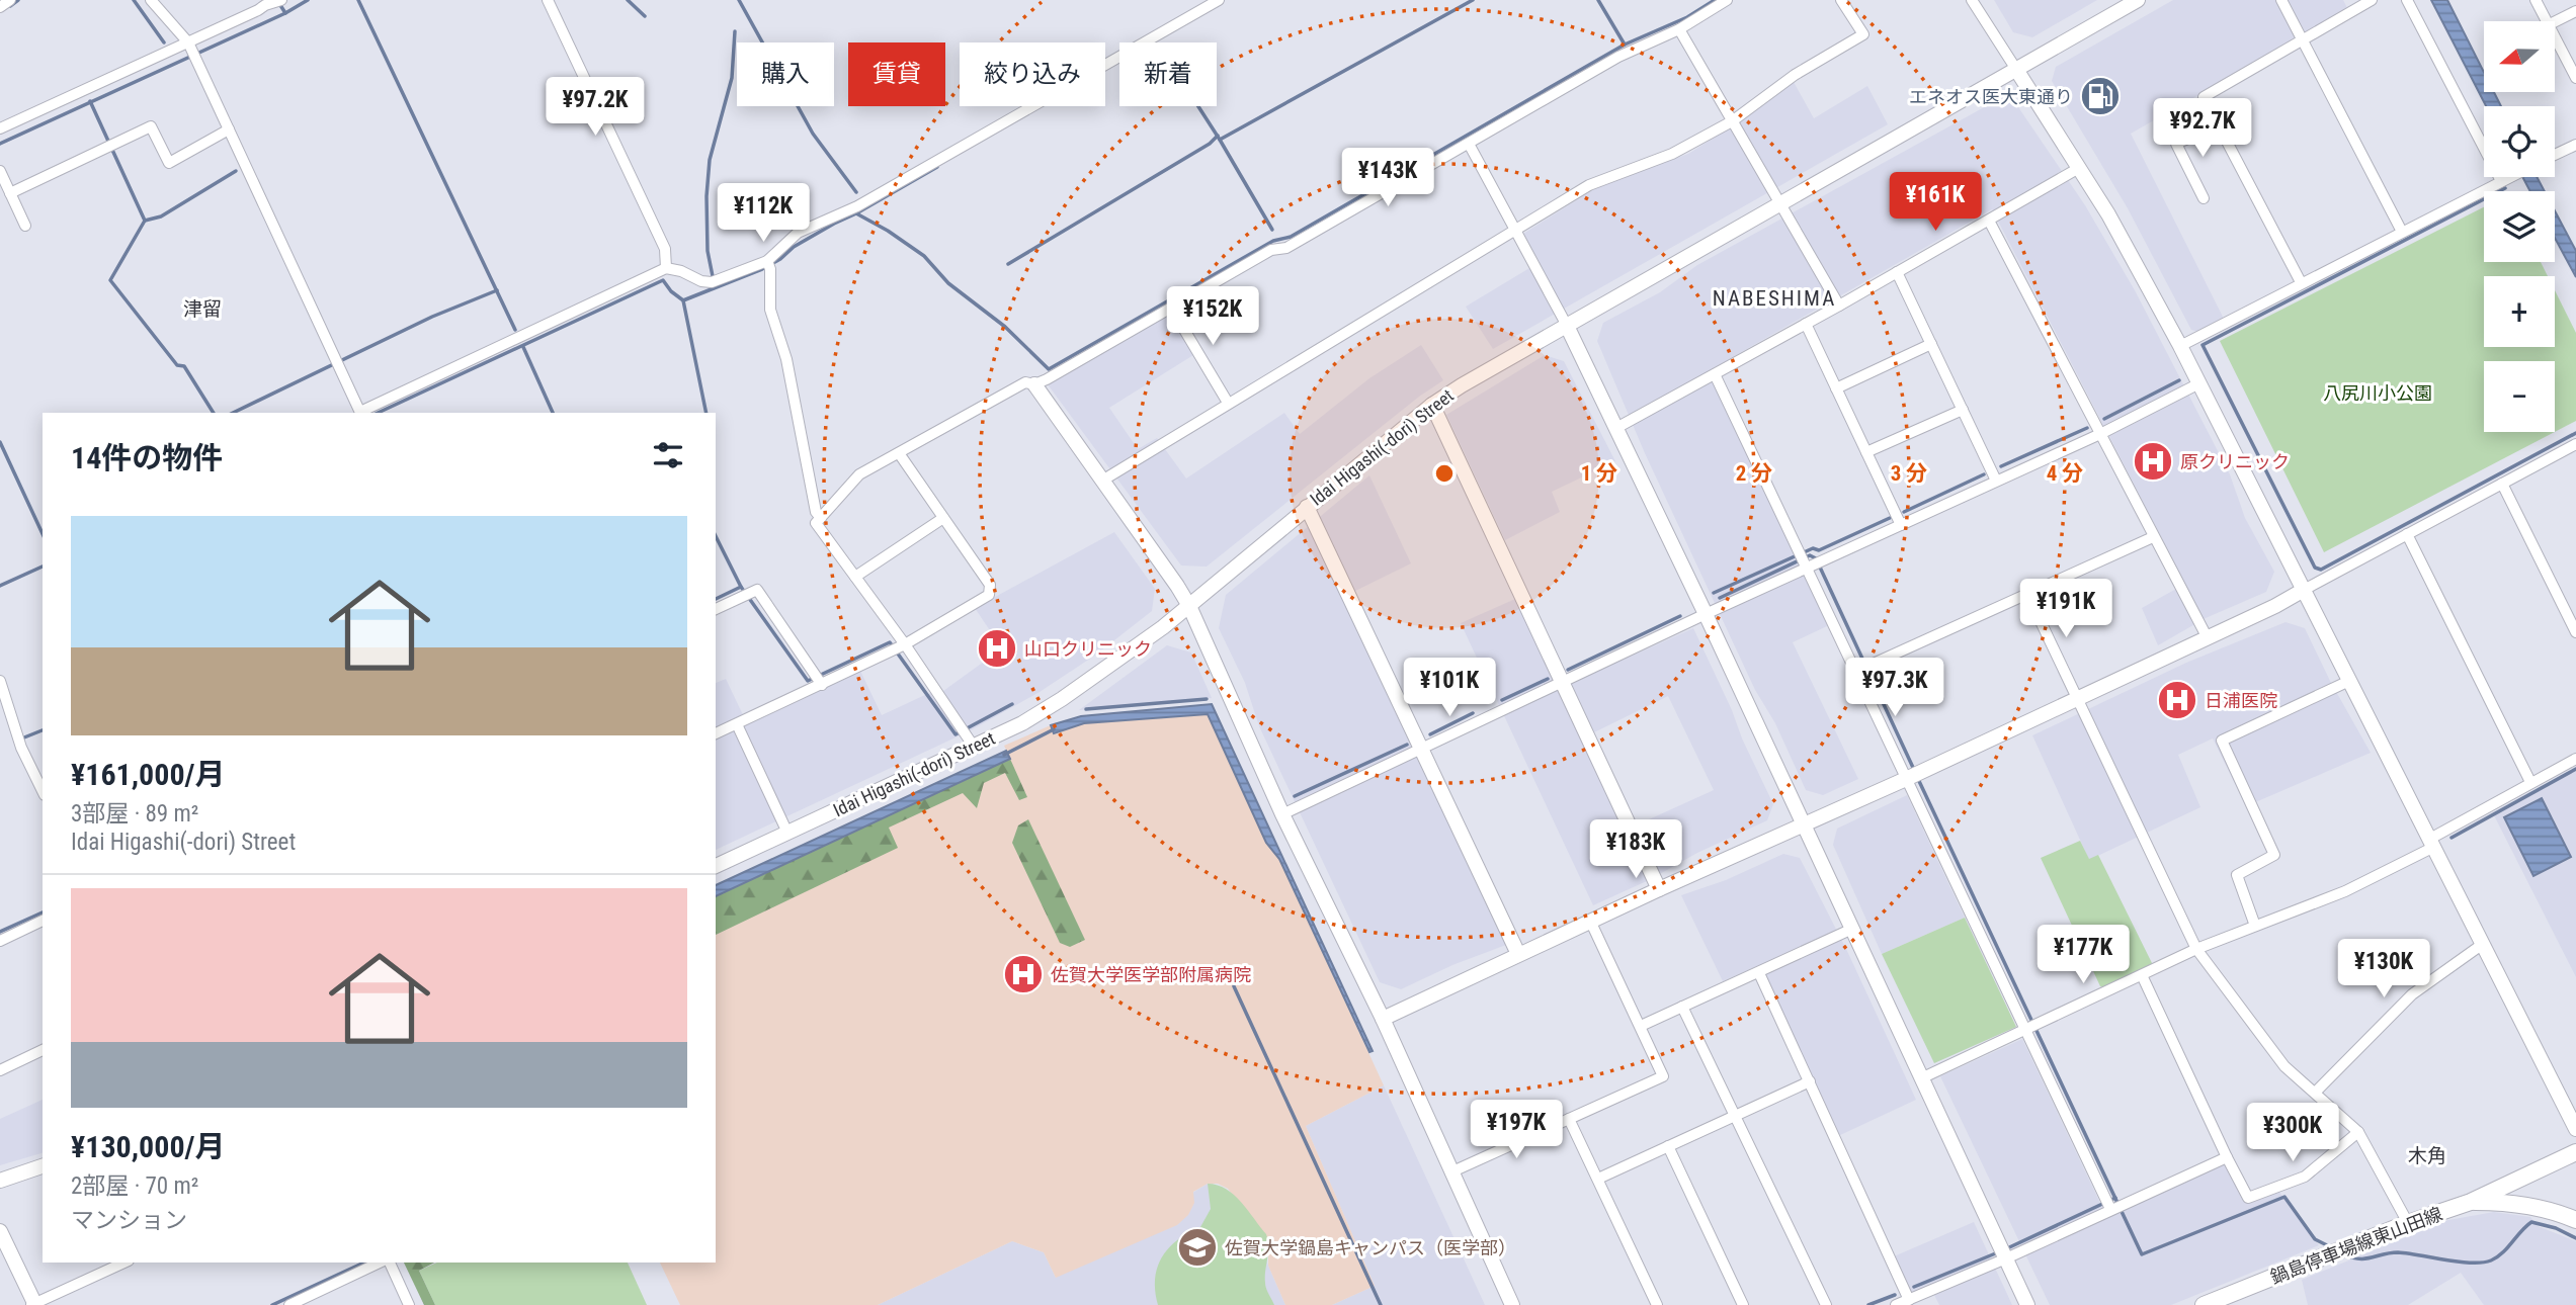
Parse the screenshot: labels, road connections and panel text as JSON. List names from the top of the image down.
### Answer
{
  "streets": {
    "main road": ["鍋島停車場線東山田線"],
    "street": ["Idai Higashi(-dori) Street"]
  },
  "districts": ["NABESHIMA", "津留", "木角"],
  "parks": ["八尻川小公園"],
  "places": {
    "fuel station": ["エネオス医大東通り"],
    "hospital": [
      "原クリニック",
      "山口クリニック",
      "日浦医院",
      "佐賀大学医学部附属病院"
    ],
    "school or university": ["佐賀大学鍋島キャンパス（医学部）"]
  },
  "north": "left",
  "page": {
    "map_buttons": ["+", "−"],
    "chip": [
      "購入",
      "賃貸",
      "絞り込み",
      "新着"
    ],
    "price": [
      "¥97.2K",
      "¥92.7K",
      "¥143K",
      "¥161K",
      "¥112K",
      "¥152K",
      "¥191K",
      "¥101K",
      "¥97.3K",
      "¥183K",
      "¥177K",
      "¥130K",
      "¥197K",
      "¥300K"
    ],
    "heading": "14件の物件",
    "list": [
      {
        "name": "¥161,000/月",
        "note": "3部屋 · 89 m² · Idai Higashi(-dori) Street"
      },
      {
        "name": "¥130,000/月",
        "note": "2部屋 · 70 m² · マンション"
      }
    ]
  },
  "rings": [
    "1 分",
    "2 分",
    "3 分",
    "4 分"
  ]
}
